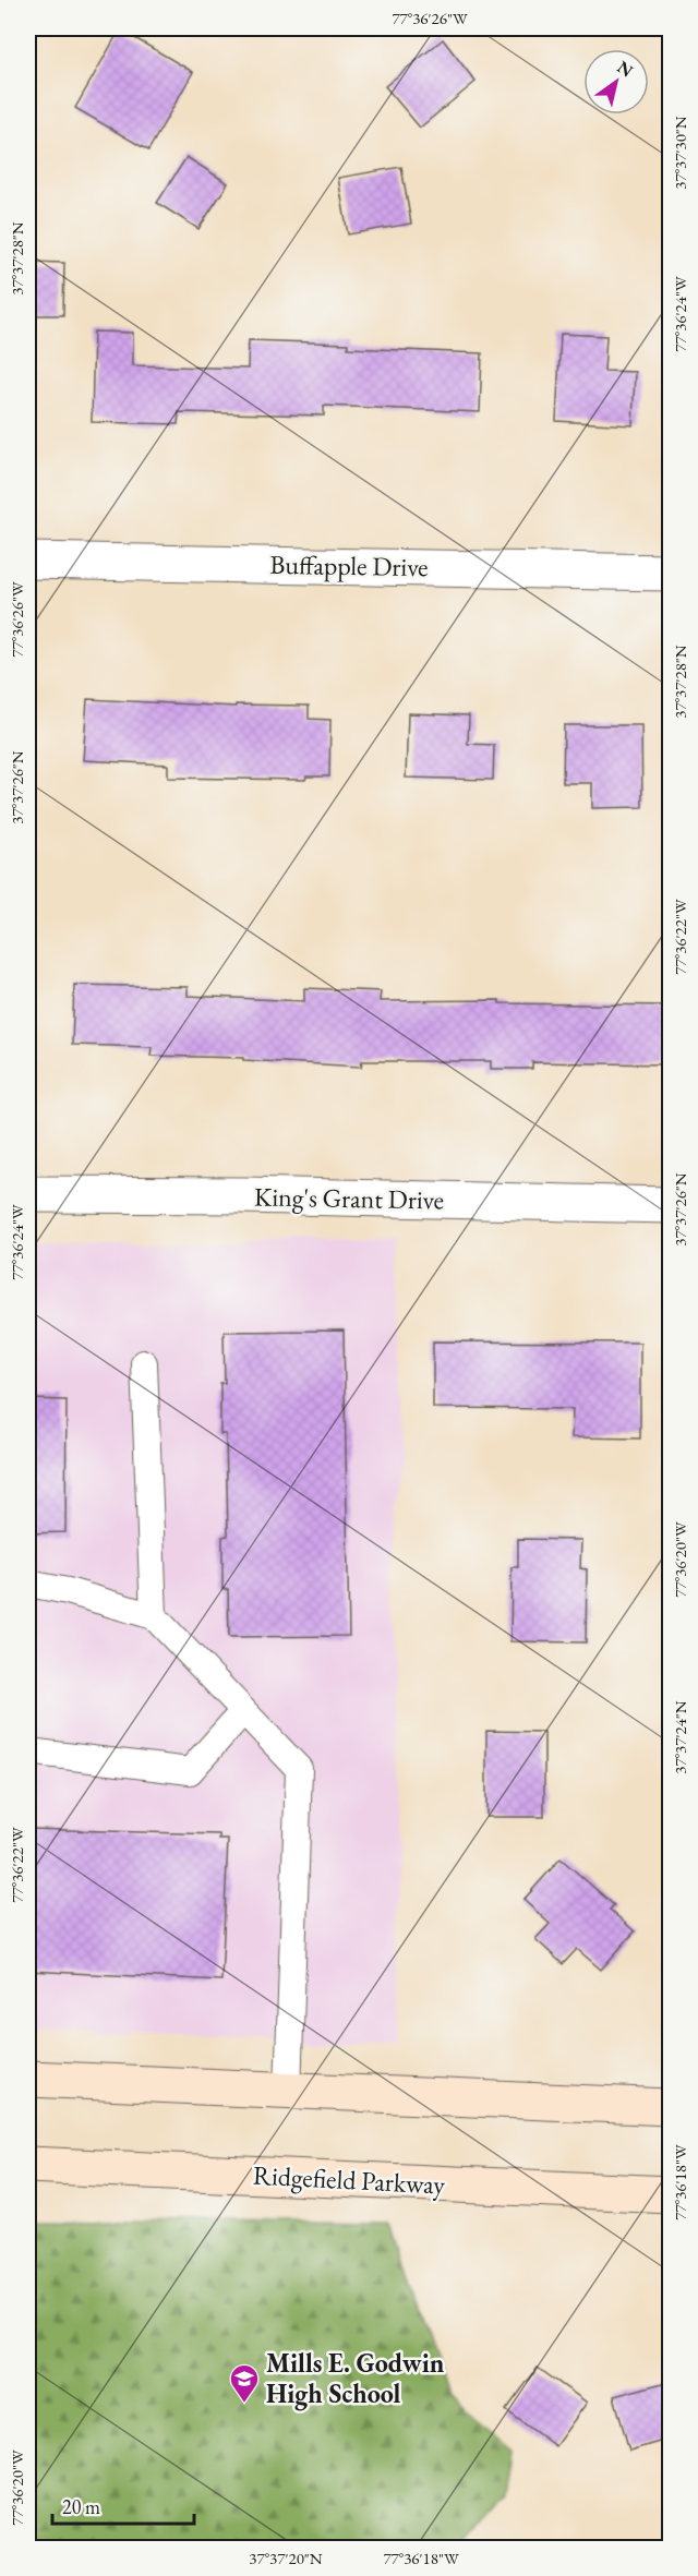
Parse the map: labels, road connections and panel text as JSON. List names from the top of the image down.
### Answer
{
  "streets": {
    "main road": ["Ridgefield Parkway"],
    "street": ["Buffapple Drive", "King's Grant Drive"]
  },
  "places": {
    "school or university": ["Mills E. Godwin High School"]
  },
  "scale_bar": "20 m",
  "north": "top right",
  "coordinates": [
    "77°36'26\"W",
    "37°37'30\"N",
    "37°37'28\"N",
    "77°36'24\"W",
    "37°37'26\"N",
    "77°36'22\"W",
    "77°36'20\"W",
    "37°37'24\"N",
    "77°36'18\"W",
    "37°37'20\"N"
  ]
}
